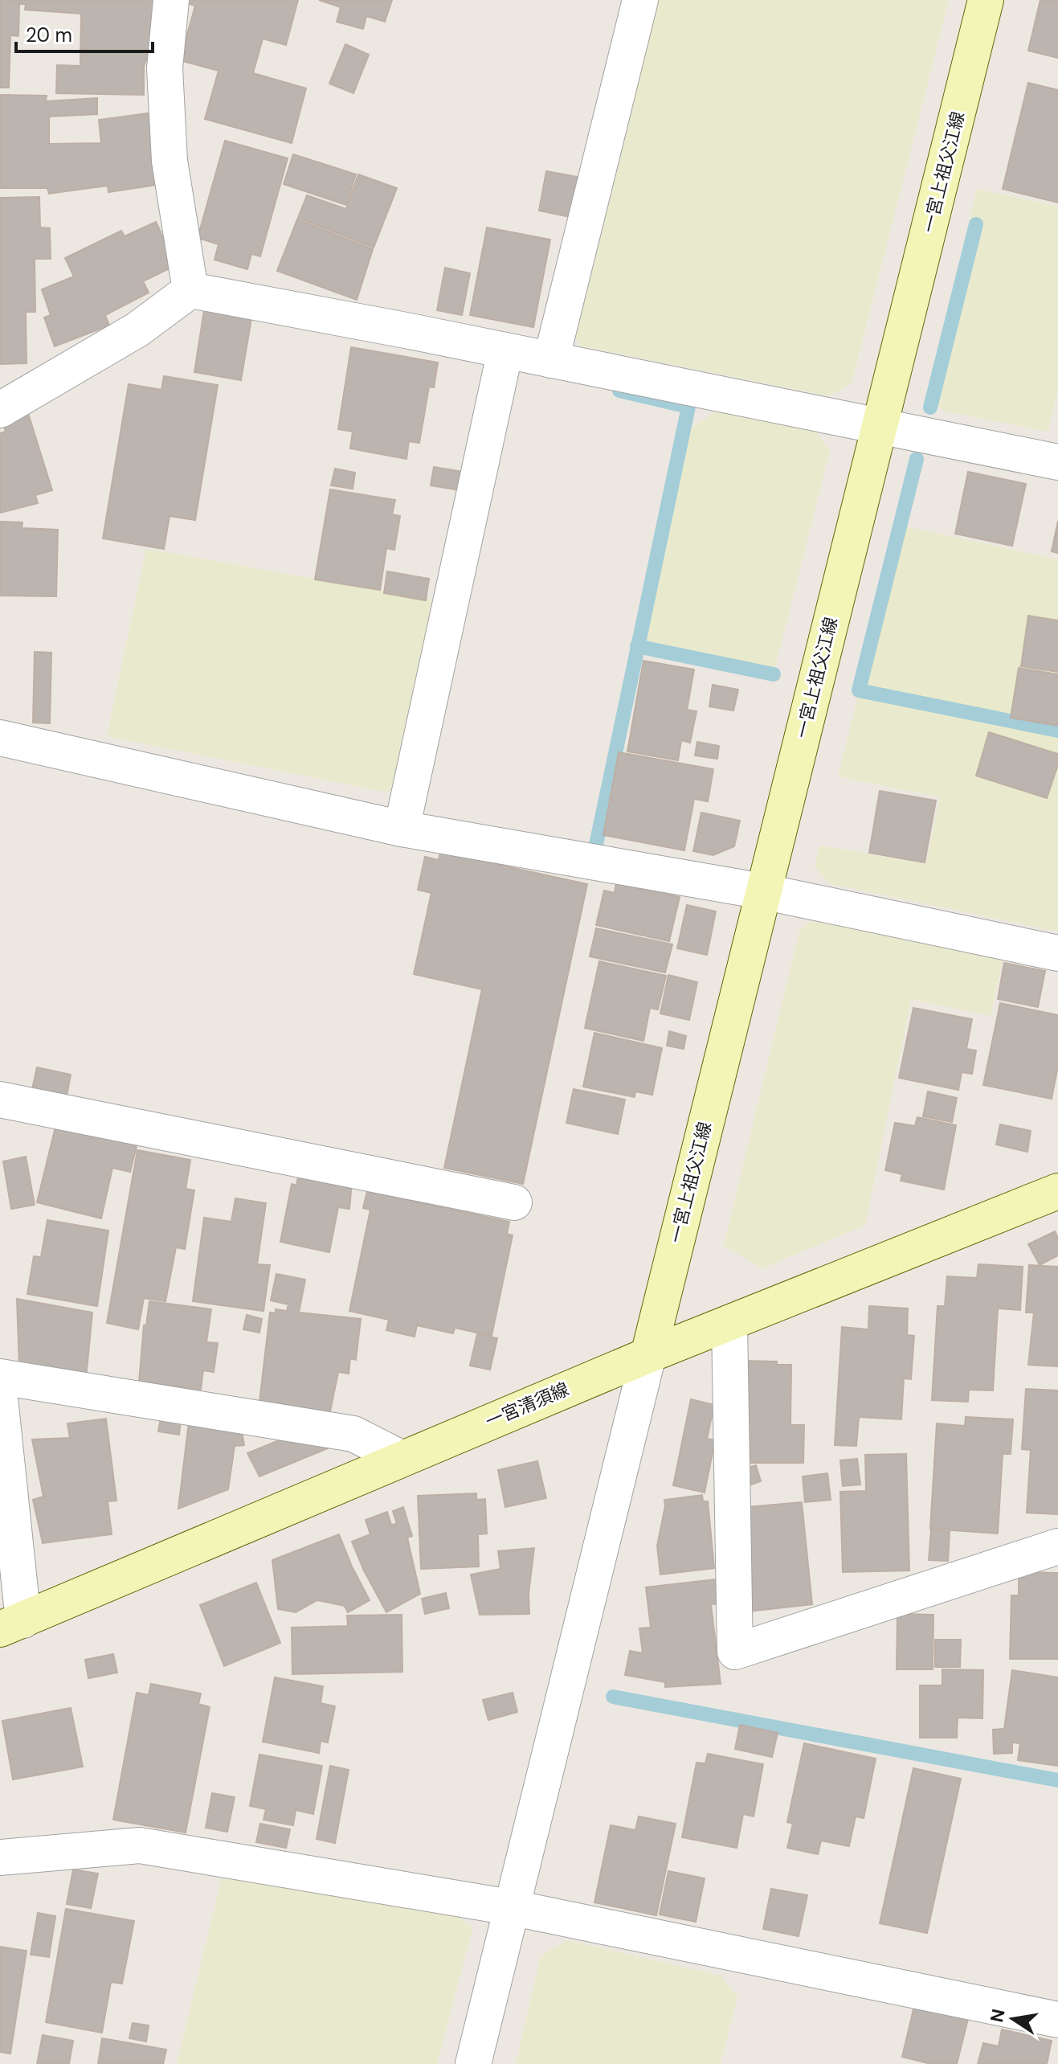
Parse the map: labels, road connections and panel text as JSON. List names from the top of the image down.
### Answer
{
  "streets": {
    "main road": ["一宮上祖父江線", "一宮清須線"]
  },
  "crossings": [
    ["一宮上祖父江線", "一宮清須線"]
  ],
  "scale_bar": "20 m",
  "north": "left"
}
